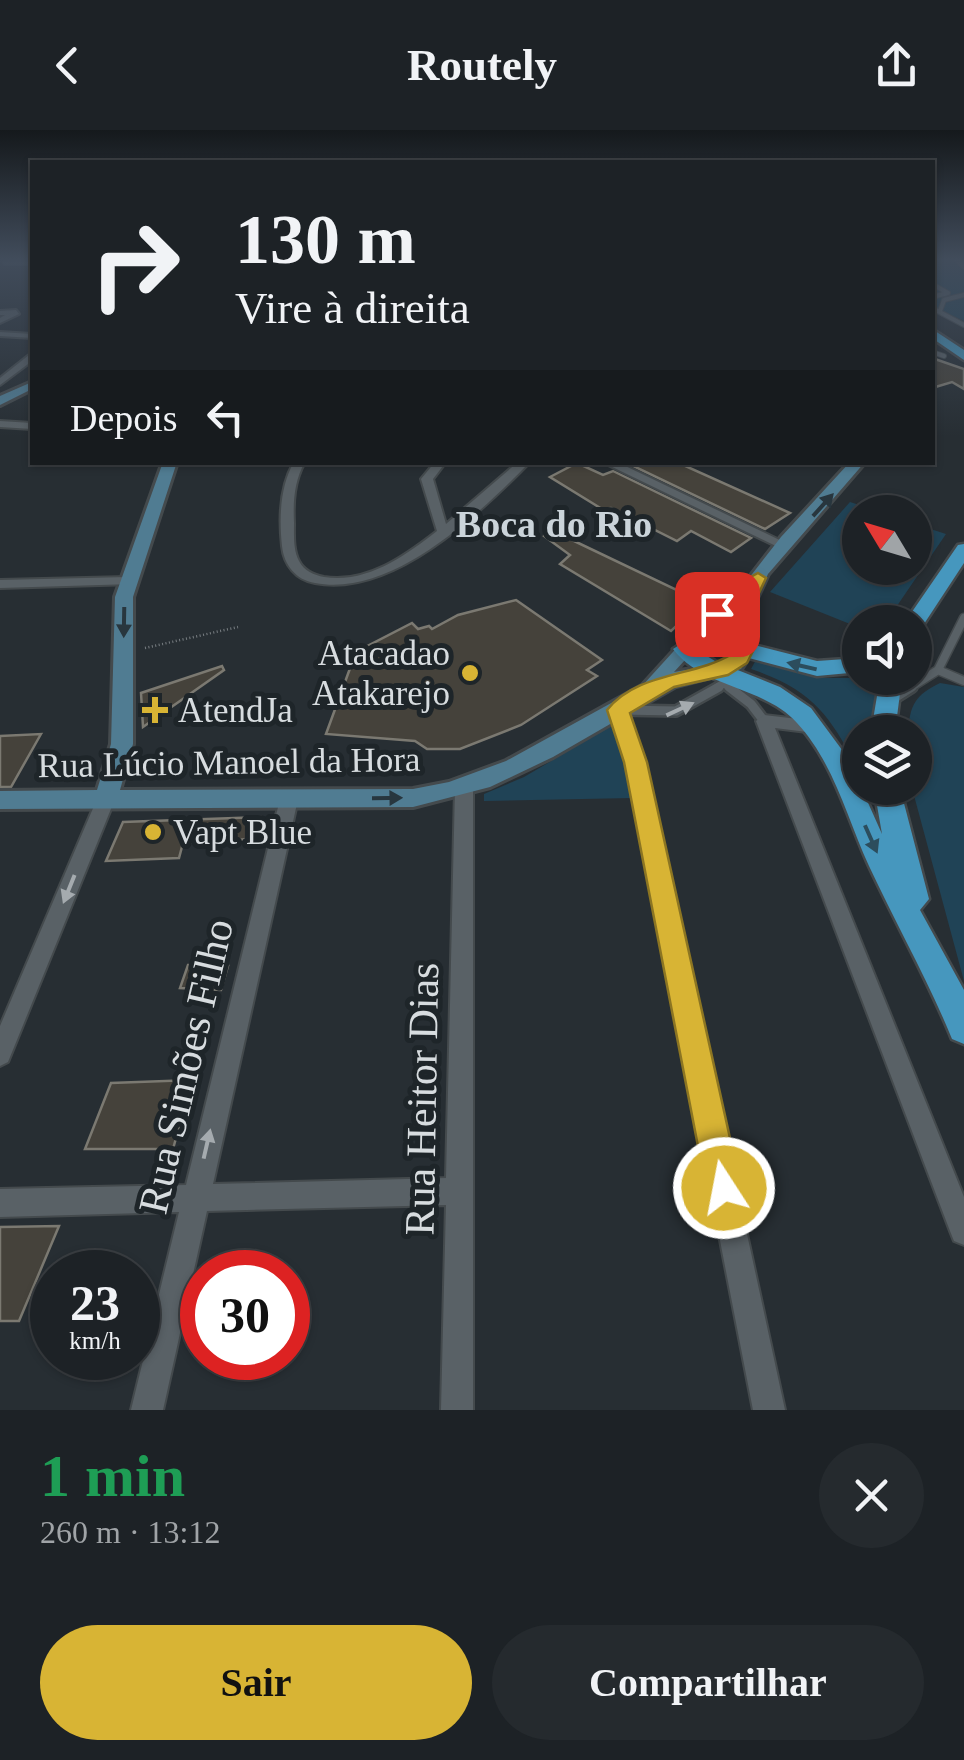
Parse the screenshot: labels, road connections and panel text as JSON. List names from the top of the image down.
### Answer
{
  "streets": {
    "street": ["Rua Lúcio Manoel da Hora", "Rua Simões Filho", "Rua Heitor Dias"]
  },
  "crossings": [
    ["Rua Lúcio Manoel da Hora", "Rua Simões Filho"],
    ["Rua Lúcio Manoel da Hora", "Rua Heitor Dias"]
  ],
  "one_way": ["Rua Simões Filho"],
  "districts": ["Boca do Rio"],
  "places": {
    "other": ["Atacadao Atakarejo", "Vapt Blue"],
    "health": ["AtendJa"]
  },
  "north": "top left",
  "page": {
    "header": "Routely",
    "turn": ["130 m", "Vire à direita"],
    "then": "Depois",
    "speed": "23 km/h",
    "limit": "30",
    "heading": ["1 min", "260 m · 13:12"],
    "buttons": ["Sair", "Compartilhar"]
  }
}
